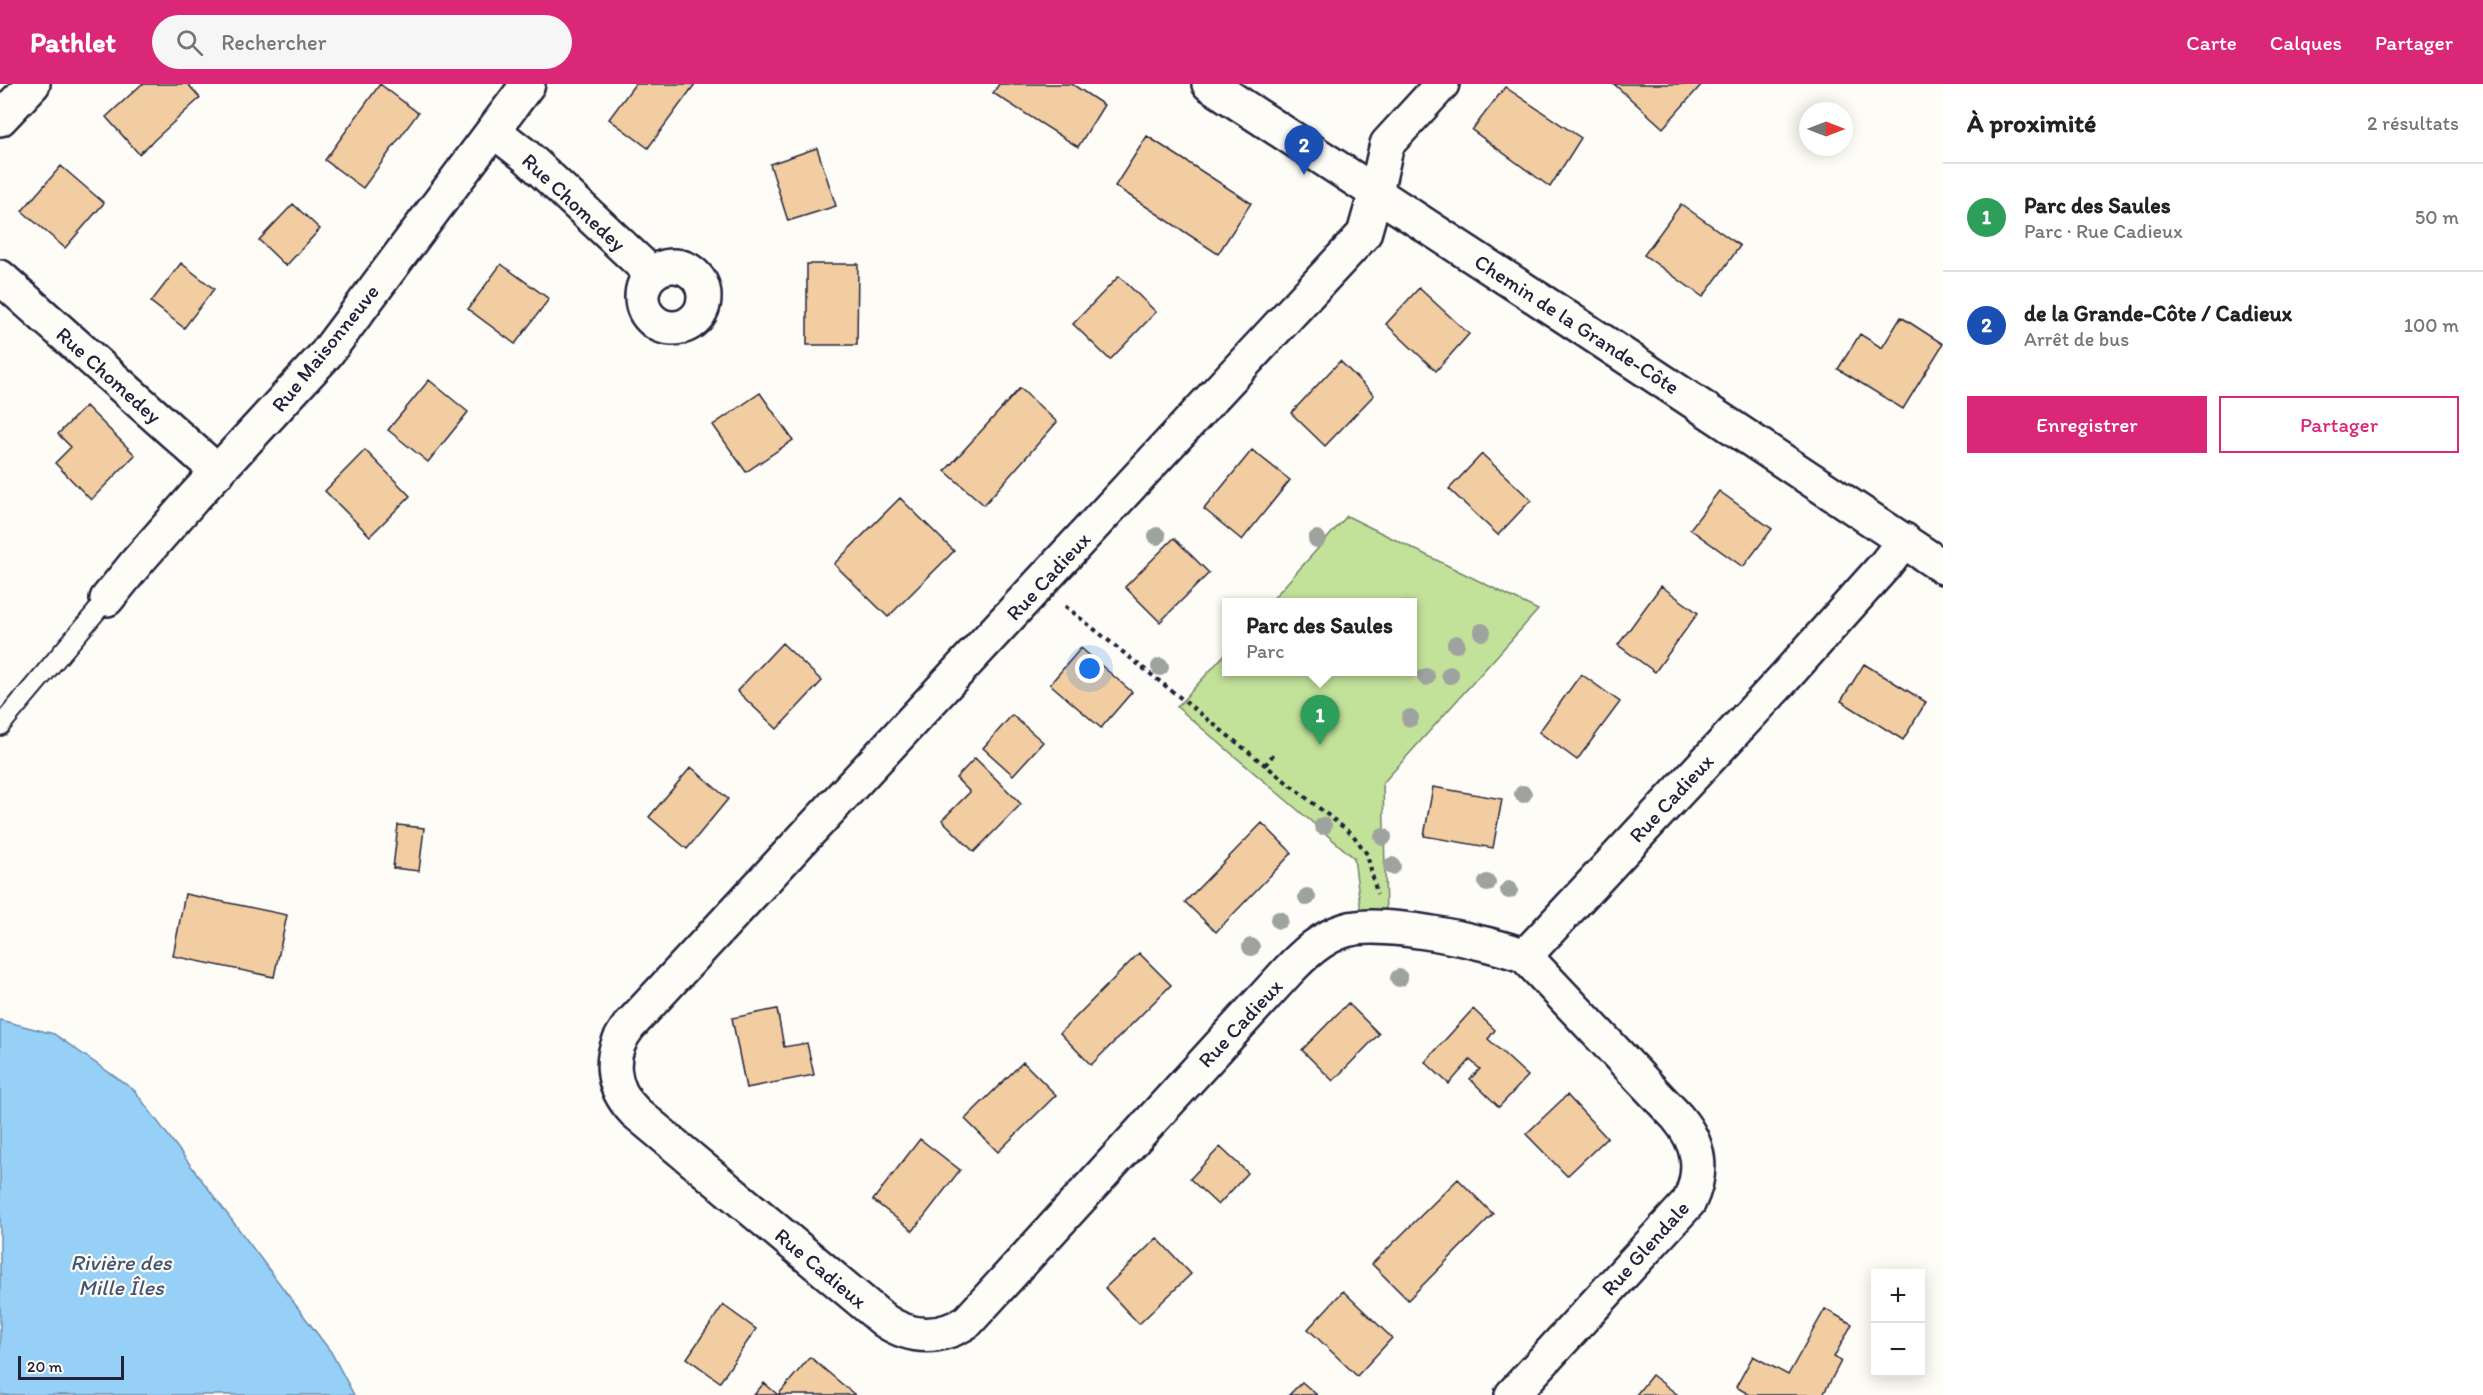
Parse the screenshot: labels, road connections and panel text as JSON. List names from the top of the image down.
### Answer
{
  "streets": {
    "street": [
      "Rue Chomedey",
      "Chemin de la Grande-Côte",
      "Rue Maisonneuve",
      "Rue Cadieux",
      "Rue Glendale"
    ]
  },
  "crossings": [
    ["Rue Chomedey", "Rue Maisonneuve"],
    ["Chemin de la Grande-Côte", "Rue Cadieux"],
    ["Rue Cadieux", "Rue Glendale"]
  ],
  "water": ["Rivière des Mille Îles"],
  "scale_bar": "20 m",
  "north": "right",
  "page": {
    "header": "Pathlet",
    "search": "Rechercher",
    "nav": ["Carte", "Calques", "Partager"],
    "heading": ["À proximité", "2 résultats"],
    "pins": ["2", "1"],
    "list": [
      {
        "mark": "1",
        "name": "Parc des Saules",
        "note": "Parc · Rue Cadieux",
        "value": "50 m"
      },
      {
        "mark": "2",
        "name": "de la Grande-Côte / Cadieux",
        "note": "Arrêt de bus",
        "value": "100 m"
      }
    ],
    "buttons": ["Enregistrer", "Partager"],
    "popup": ["Parc des Saules", "Parc"],
    "map_buttons": ["+", "−"],
    "scale": "20 m"
  }
}
